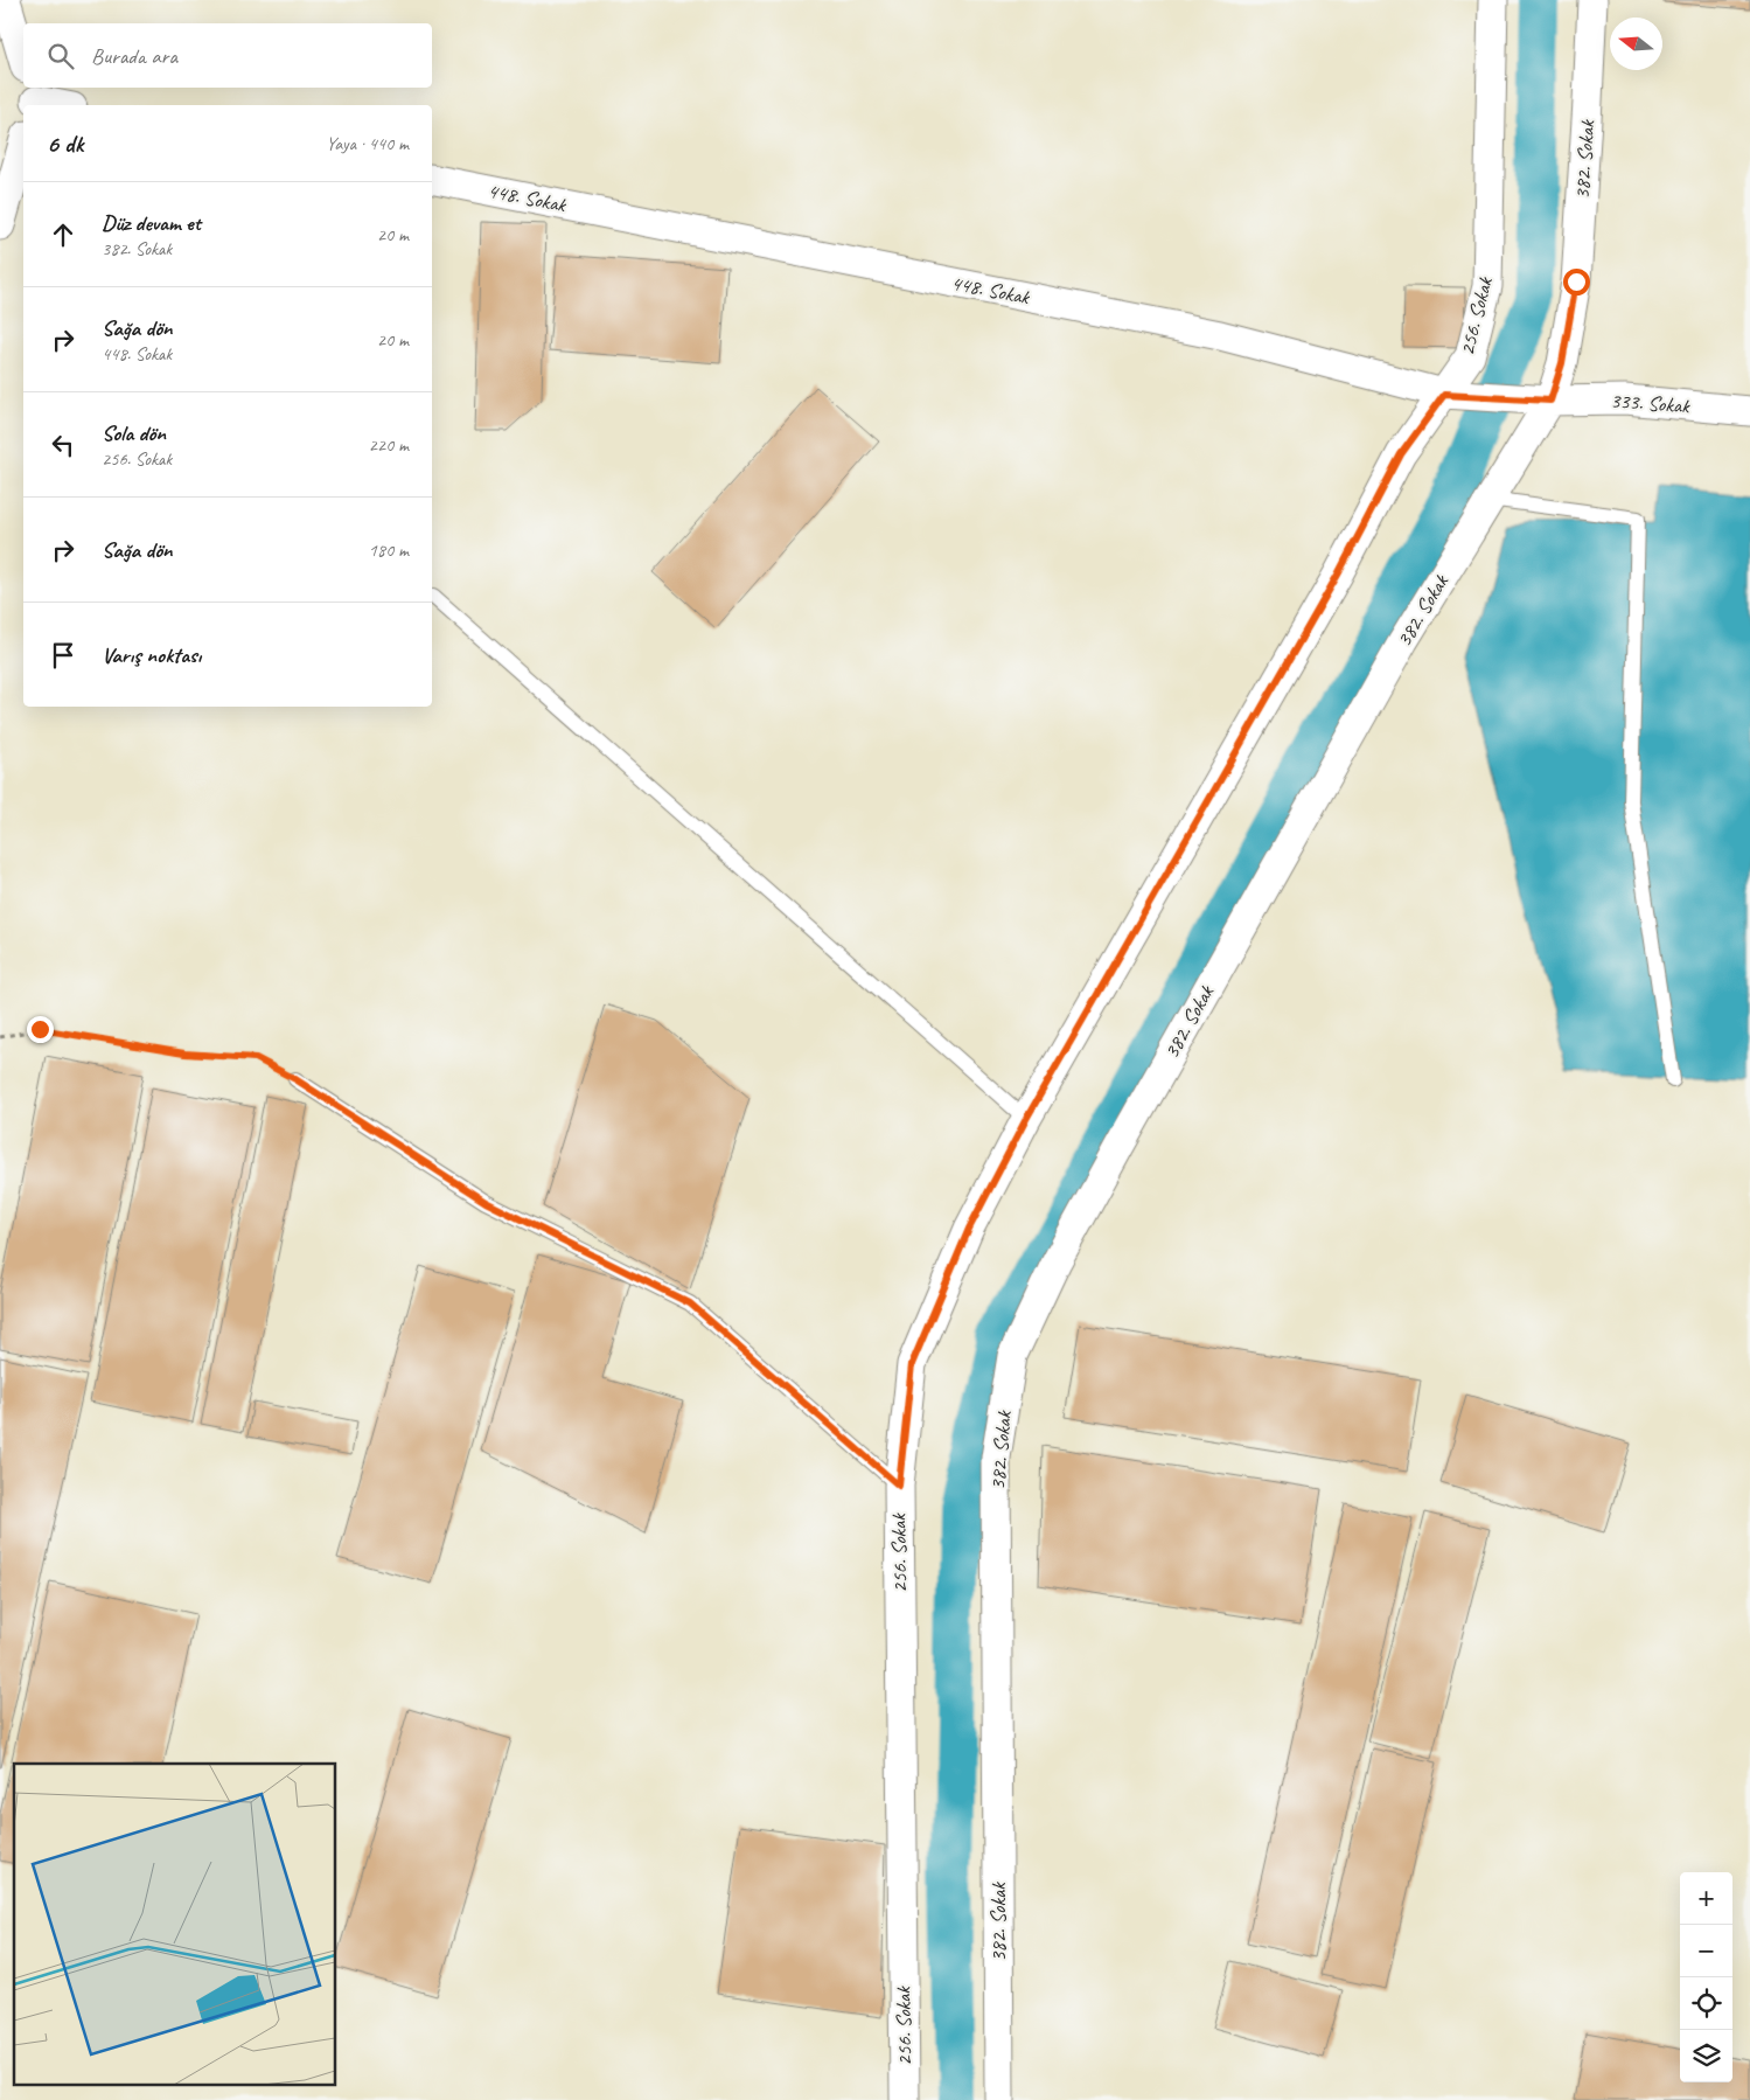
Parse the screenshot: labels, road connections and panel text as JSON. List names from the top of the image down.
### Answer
{
  "streets": {
    "street": [
      "382. Sokak",
      "448. Sokak",
      "256. Sokak",
      "333. Sokak"
    ]
  },
  "crossings": [
    ["382. Sokak", "448. Sokak"],
    ["382. Sokak", "333. Sokak"],
    ["448. Sokak", "256. Sokak"],
    ["448. Sokak", "333. Sokak"]
  ],
  "north": "left",
  "page": {
    "search": "Burada ara",
    "heading": ["6 dk", "Yaya · 440 m"],
    "list": [
      ["Düz devam et", "382. Sokak", "20 m"],
      ["Sağa dön", "448. Sokak", "20 m"],
      ["Sola dön", "256. Sokak", "220 m"],
      ["Sağa dön", "180 m"],
      "Varış noktası"
    ],
    "map_buttons": ["+", "−"]
  }
}
